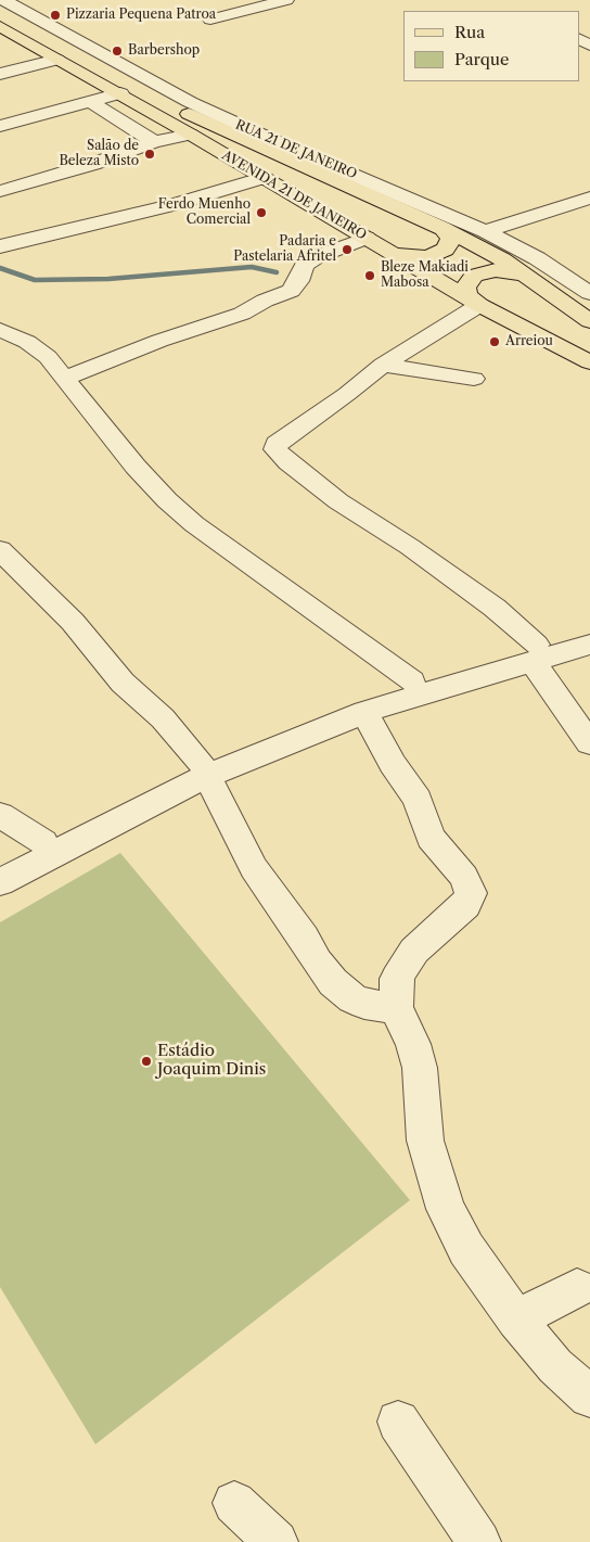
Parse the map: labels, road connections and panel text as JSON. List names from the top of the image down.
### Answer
{
  "streets": {
    "main road": ["AVENIDA 21 DE JANEIRO"],
    "street": ["RUA 21 DE JANEIRO"]
  },
  "places": [
    "Pizzaria Pequena Patroa",
    "Barbershop",
    "Salão de Beleza Misto",
    "Ferdo Muenho Comercial",
    "Padaria e Pastelaria Afritel",
    "Bleze Makiadi Mabosa",
    "Arreiou",
    "Estádio Joaquim Dinis"
  ],
  "legend": ["Rua", "Parque"]
}
